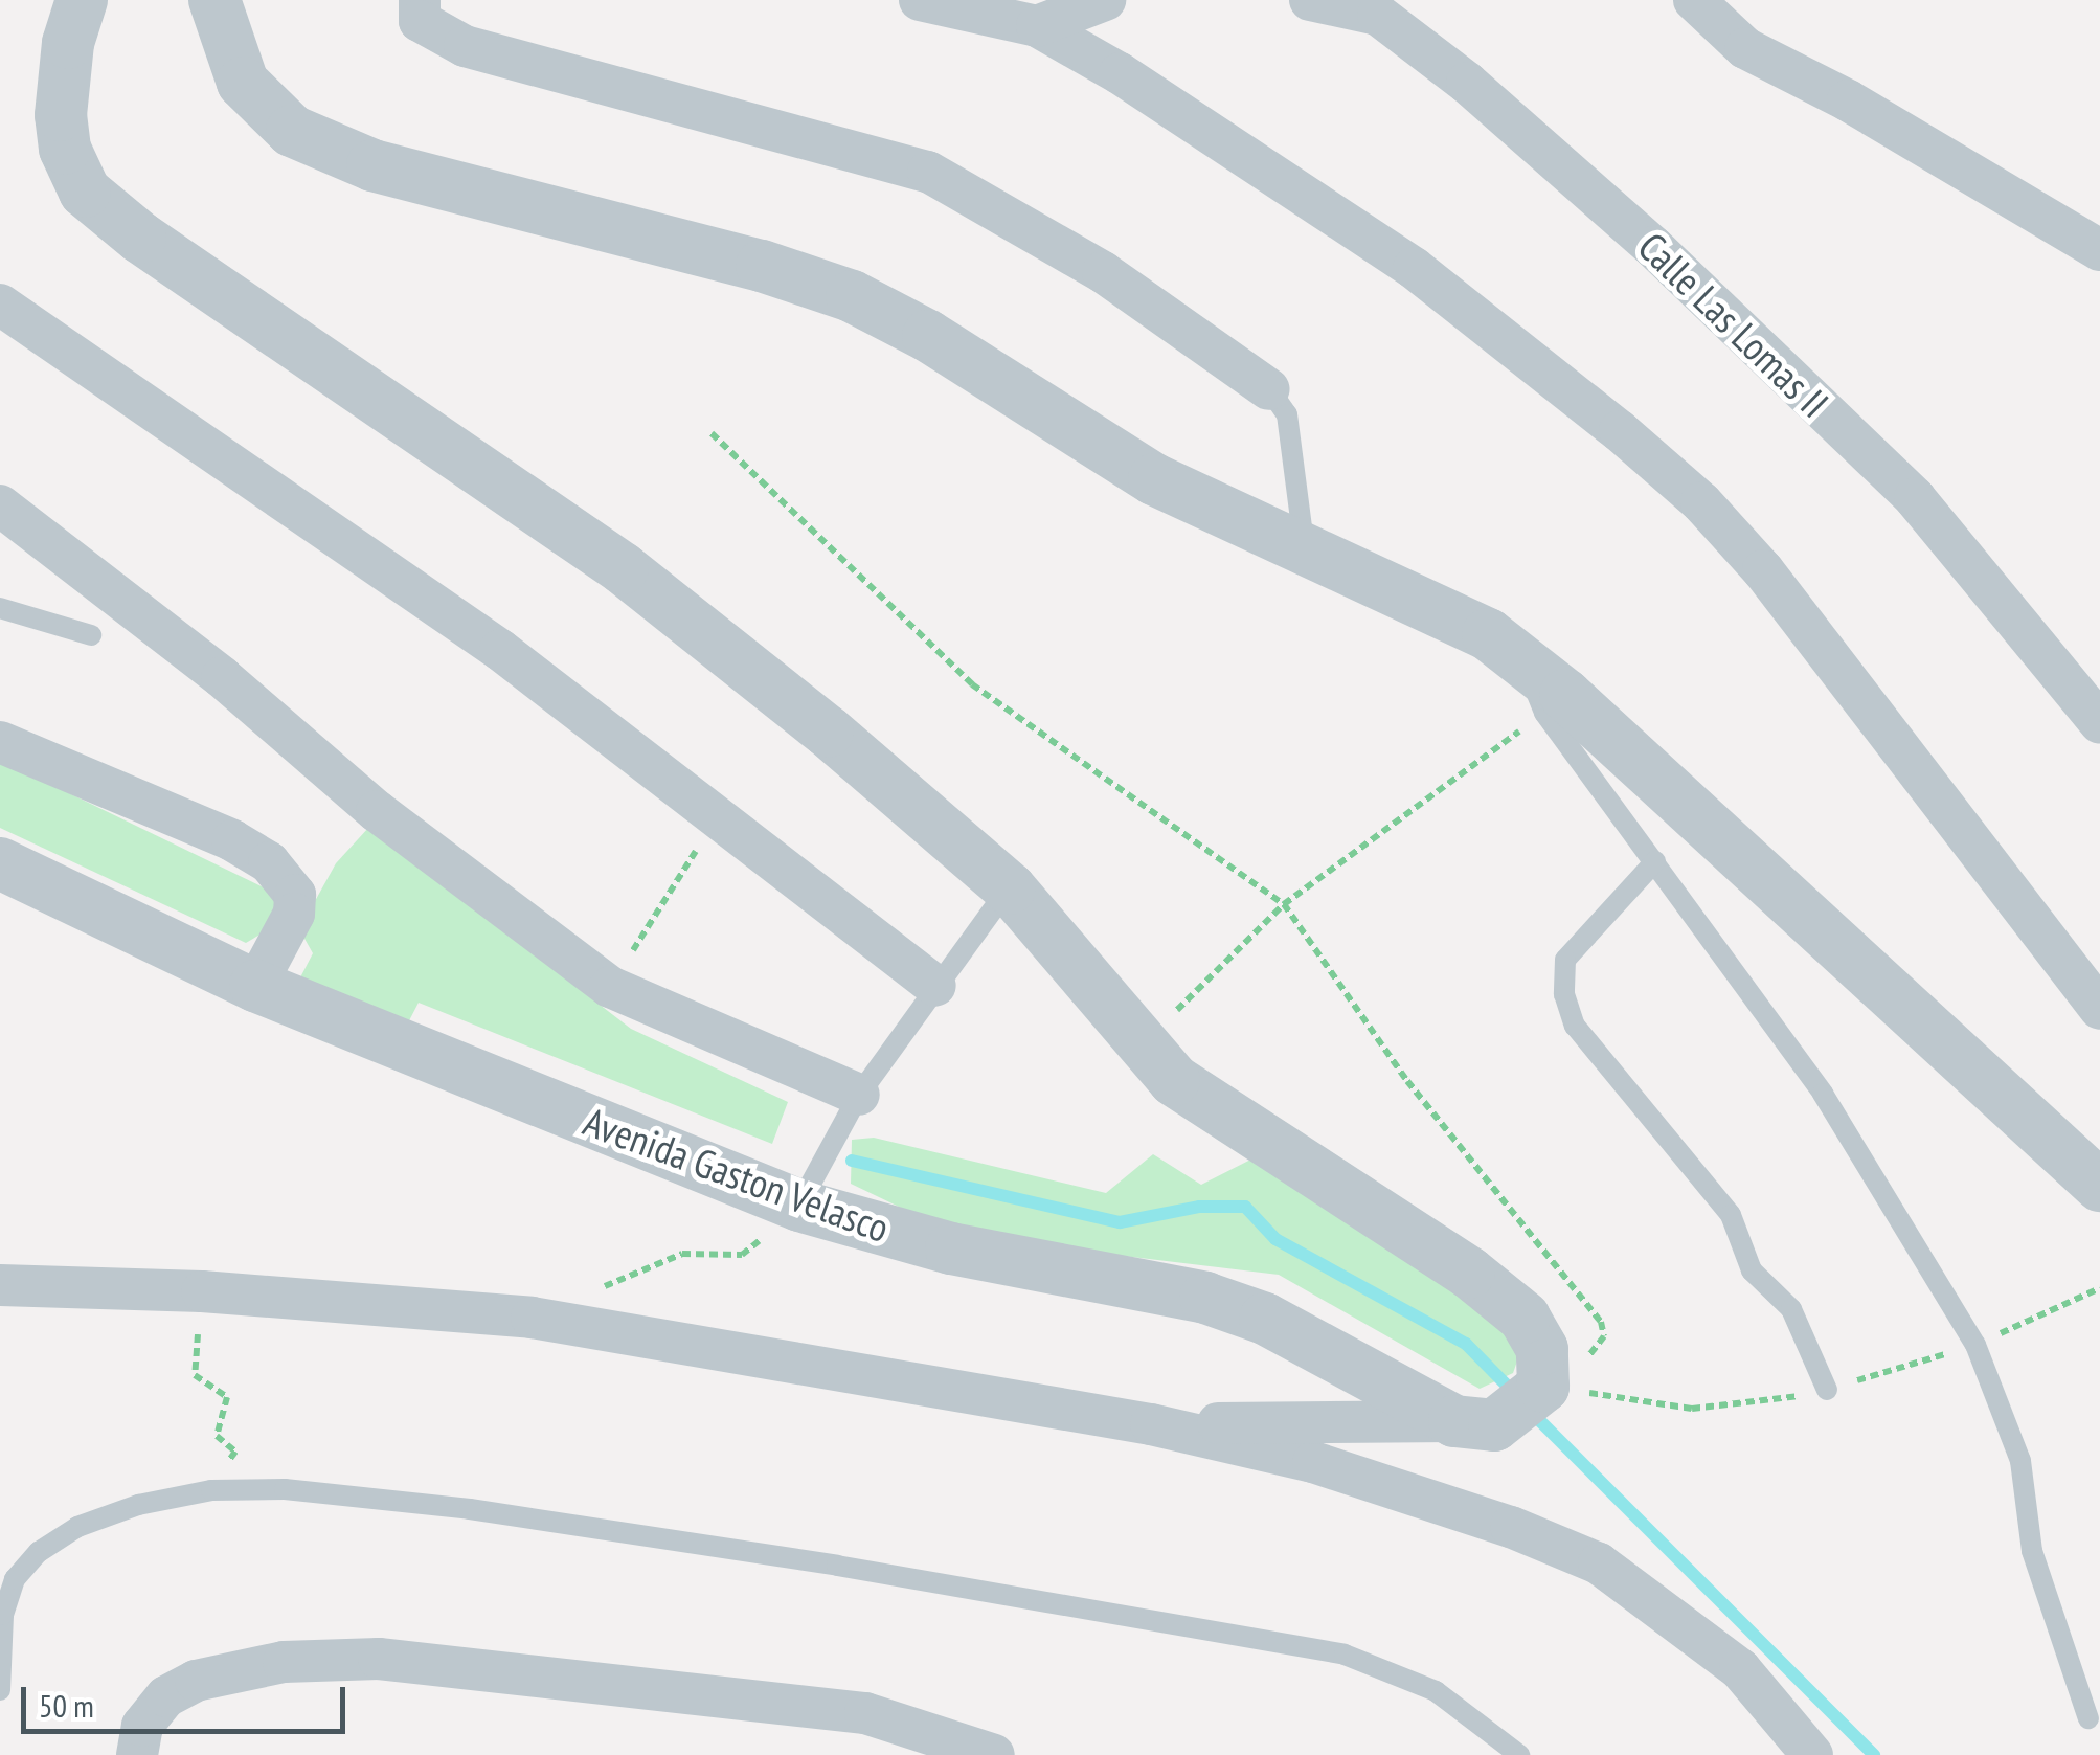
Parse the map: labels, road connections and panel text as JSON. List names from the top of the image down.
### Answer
{
  "streets": {
    "street": ["Calle Las Lomas II", "Avenida Gaston Velasco"]
  },
  "scale_bar": "50 m"
}
